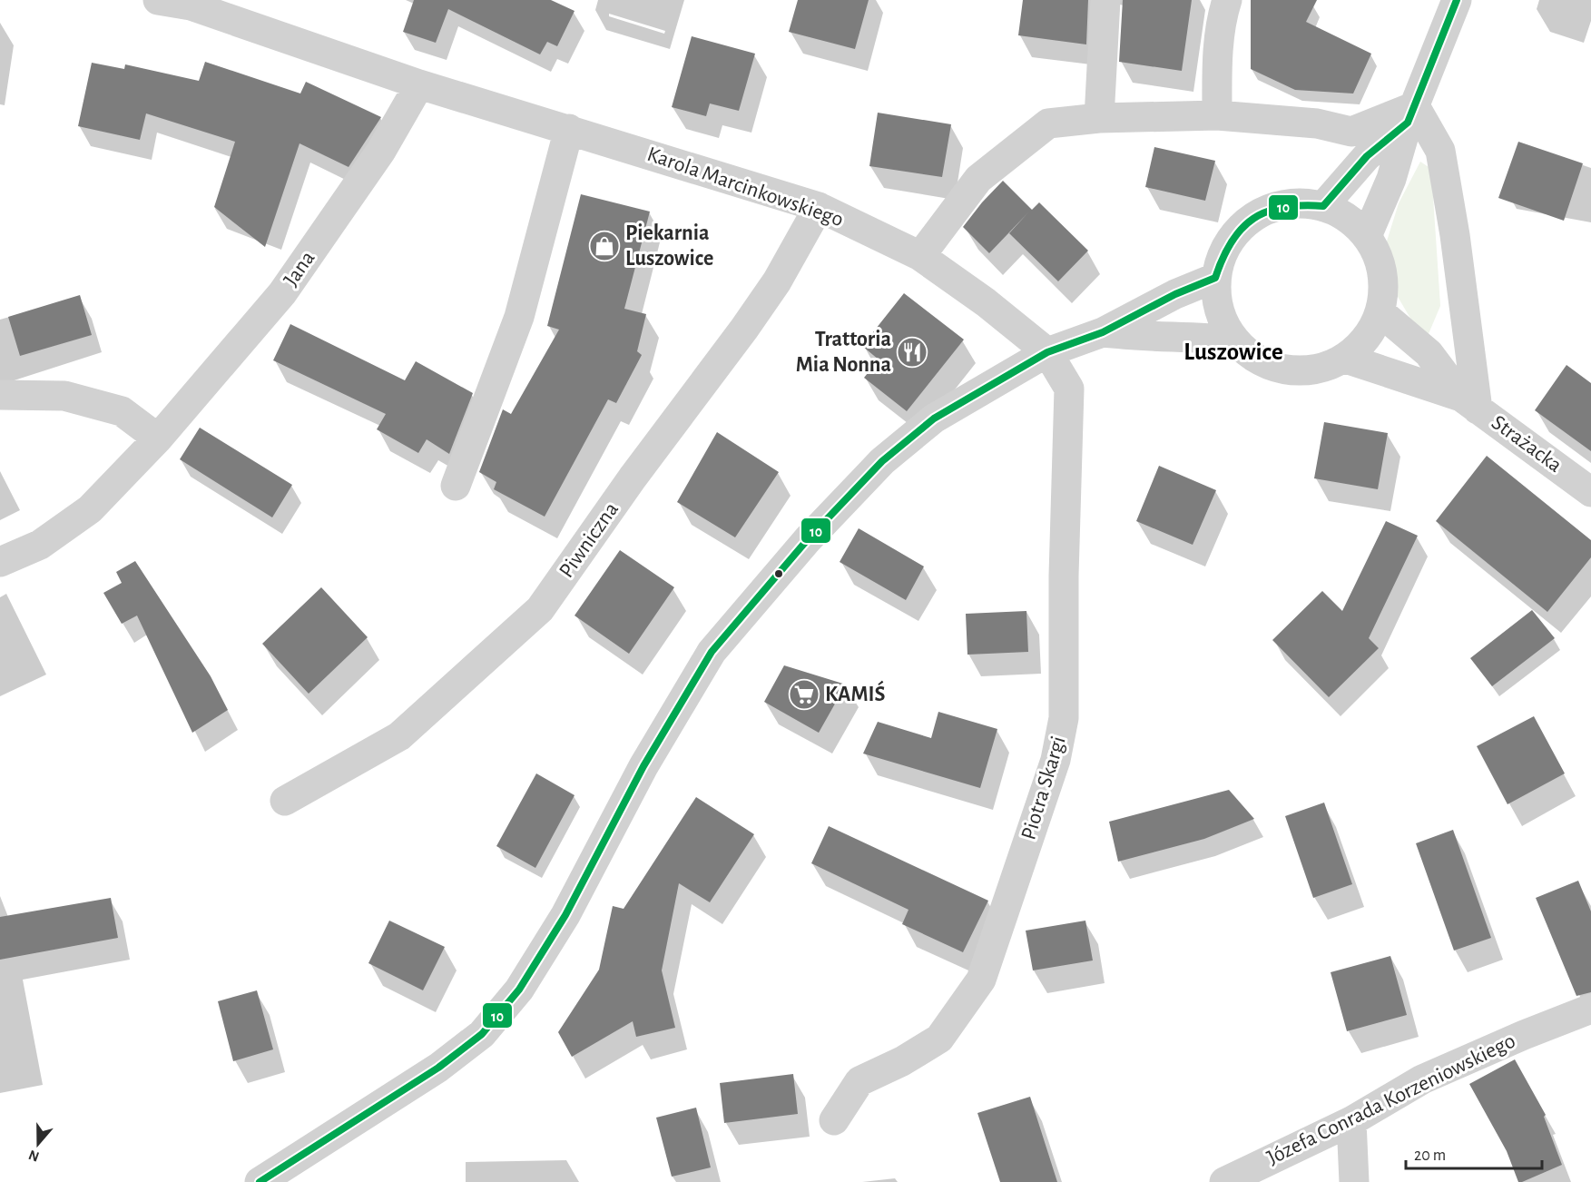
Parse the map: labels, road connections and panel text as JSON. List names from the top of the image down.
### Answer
{
  "streets": {
    "street": [
      "Karola Marcinkowskiego",
      "Jana",
      "Strażacka",
      "Piwniczna",
      "Piotra Skargi",
      "Józefa Conrada Korzeniowskiego"
    ]
  },
  "crossings": [
    ["Karola Marcinkowskiego", "Jana"],
    ["Karola Marcinkowskiego", "Piwniczna"],
    ["Karola Marcinkowskiego", "Piotra Skargi"]
  ],
  "districts": ["Luszowice"],
  "places": {
    "shop": ["Piekarnia Luszowice"],
    "restaurant": ["Trattoria Mia Nonna"],
    "supermarket": ["KAMIŚ"]
  },
  "lines": ["transit line 10"],
  "scale_bar": "20 m",
  "north": "bottom"
}
